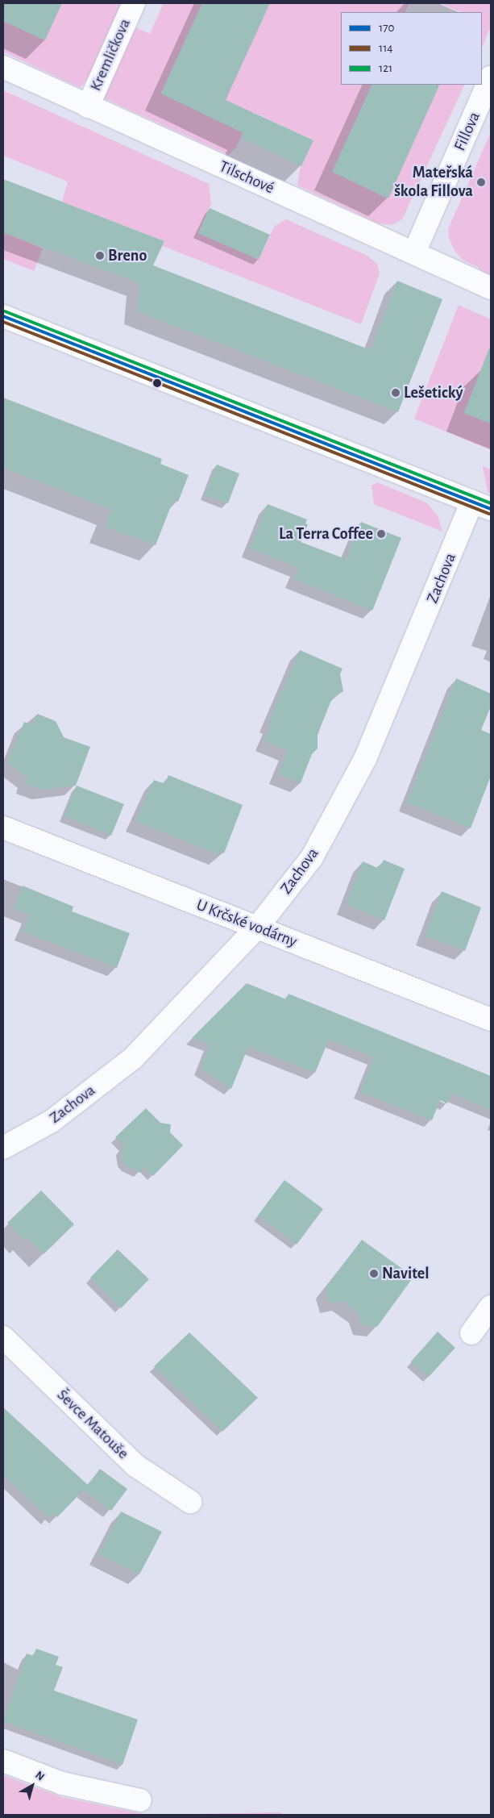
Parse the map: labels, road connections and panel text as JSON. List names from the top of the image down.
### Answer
{
  "streets": {
    "street": [
      "Kremličkova",
      "Fillova",
      "Tilschové",
      "Zachova",
      "U Krčské vodárny",
      "Ševce Matouše"
    ]
  },
  "crossings": [
    ["Kremličkova", "Tilschové"],
    ["Fillova", "Tilschové"],
    ["Zachova", "U Krčské vodárny"]
  ],
  "places": [
    "Mateřská škola Fillova",
    "Breno",
    "Lešetický",
    "La Terra Coffee",
    "Navitel"
  ],
  "lines": ["transit line 121", "transit line 170", "transit line 114"],
  "legend": ["170", "114", "121"],
  "north": "top right"
}
